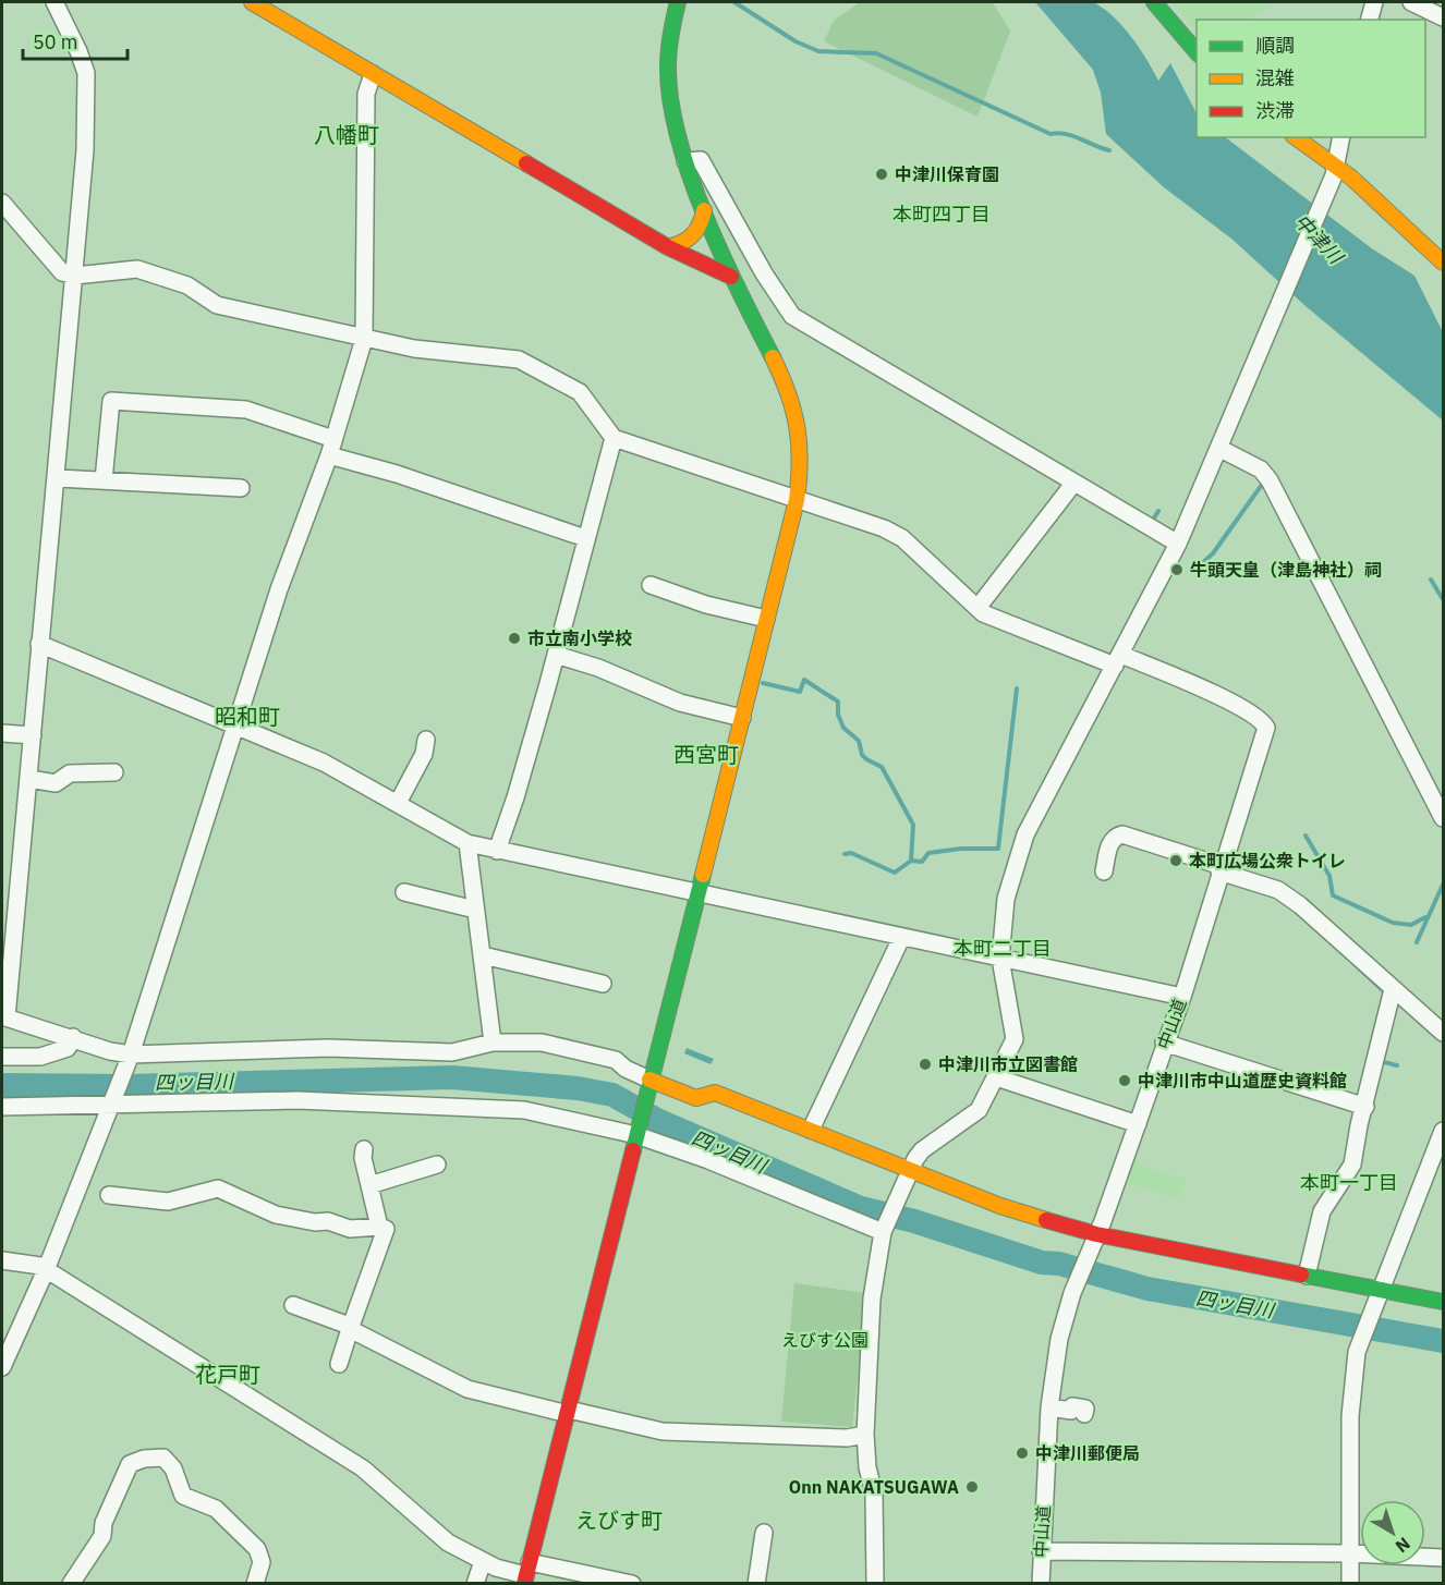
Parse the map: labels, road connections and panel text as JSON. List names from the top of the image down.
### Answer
{
  "streets": {
    "street": ["中山道"]
  },
  "districts": [
    "八幡町",
    "本町四丁目",
    "昭和町",
    "西宮町",
    "本町二丁目",
    "本町一丁目",
    "花戸町",
    "えびす町"
  ],
  "water": ["中津川", "四ッ目川"],
  "parks": ["えびす公園"],
  "places": [
    "中津川保育園",
    "牛頭天皇（津島神社）祠",
    "市立南小学校",
    "本町広場公衆トイレ",
    "中津川市立図書館",
    "中津川市中山道歴史資料館",
    "中津川郵便局",
    "Onn NAKATSUGAWA"
  ],
  "legend": ["順調", "混雑", "渋滞"],
  "scale_bar": "50 m",
  "north": "bottom right"
}
